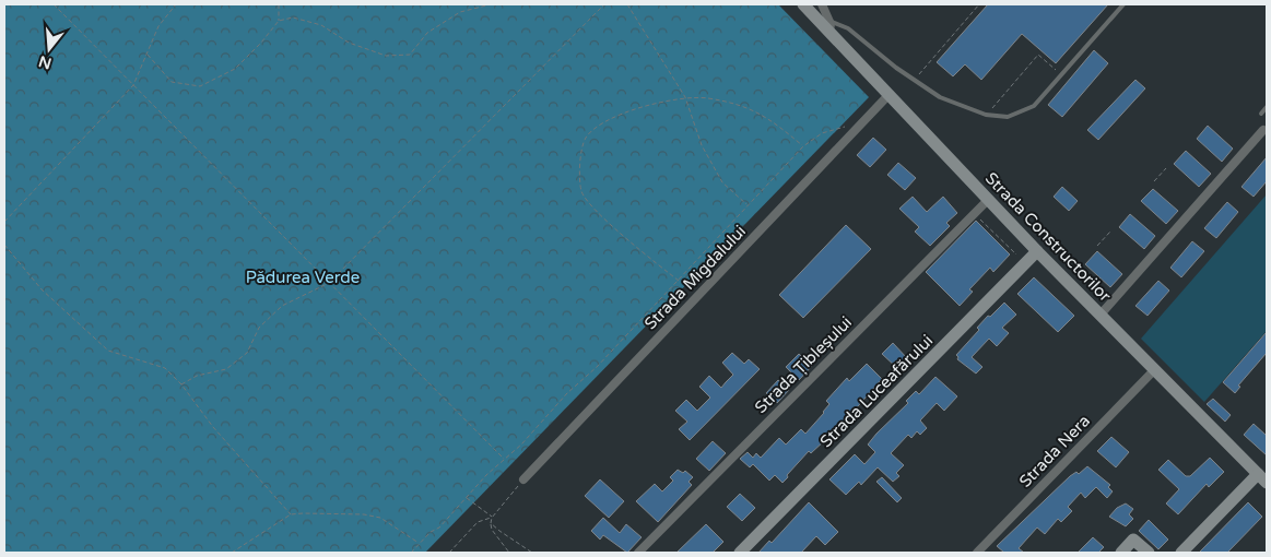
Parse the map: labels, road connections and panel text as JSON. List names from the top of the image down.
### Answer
{
  "streets": {
    "main road": ["Strada Constructorilor", "Strada Luceafărului"],
    "street": ["Strada Migdalului", "Strada Țibleșului", "Strada Nera"]
  },
  "crossings": [
    ["Strada Constructorilor", "Strada Migdalului"],
    ["Strada Constructorilor", "Strada Țibleșului"],
    ["Strada Constructorilor", "Strada Luceafărului"],
    ["Strada Constructorilor", "Strada Nera"]
  ],
  "parks": ["Pădurea Verde"],
  "north": "bottom"
}
